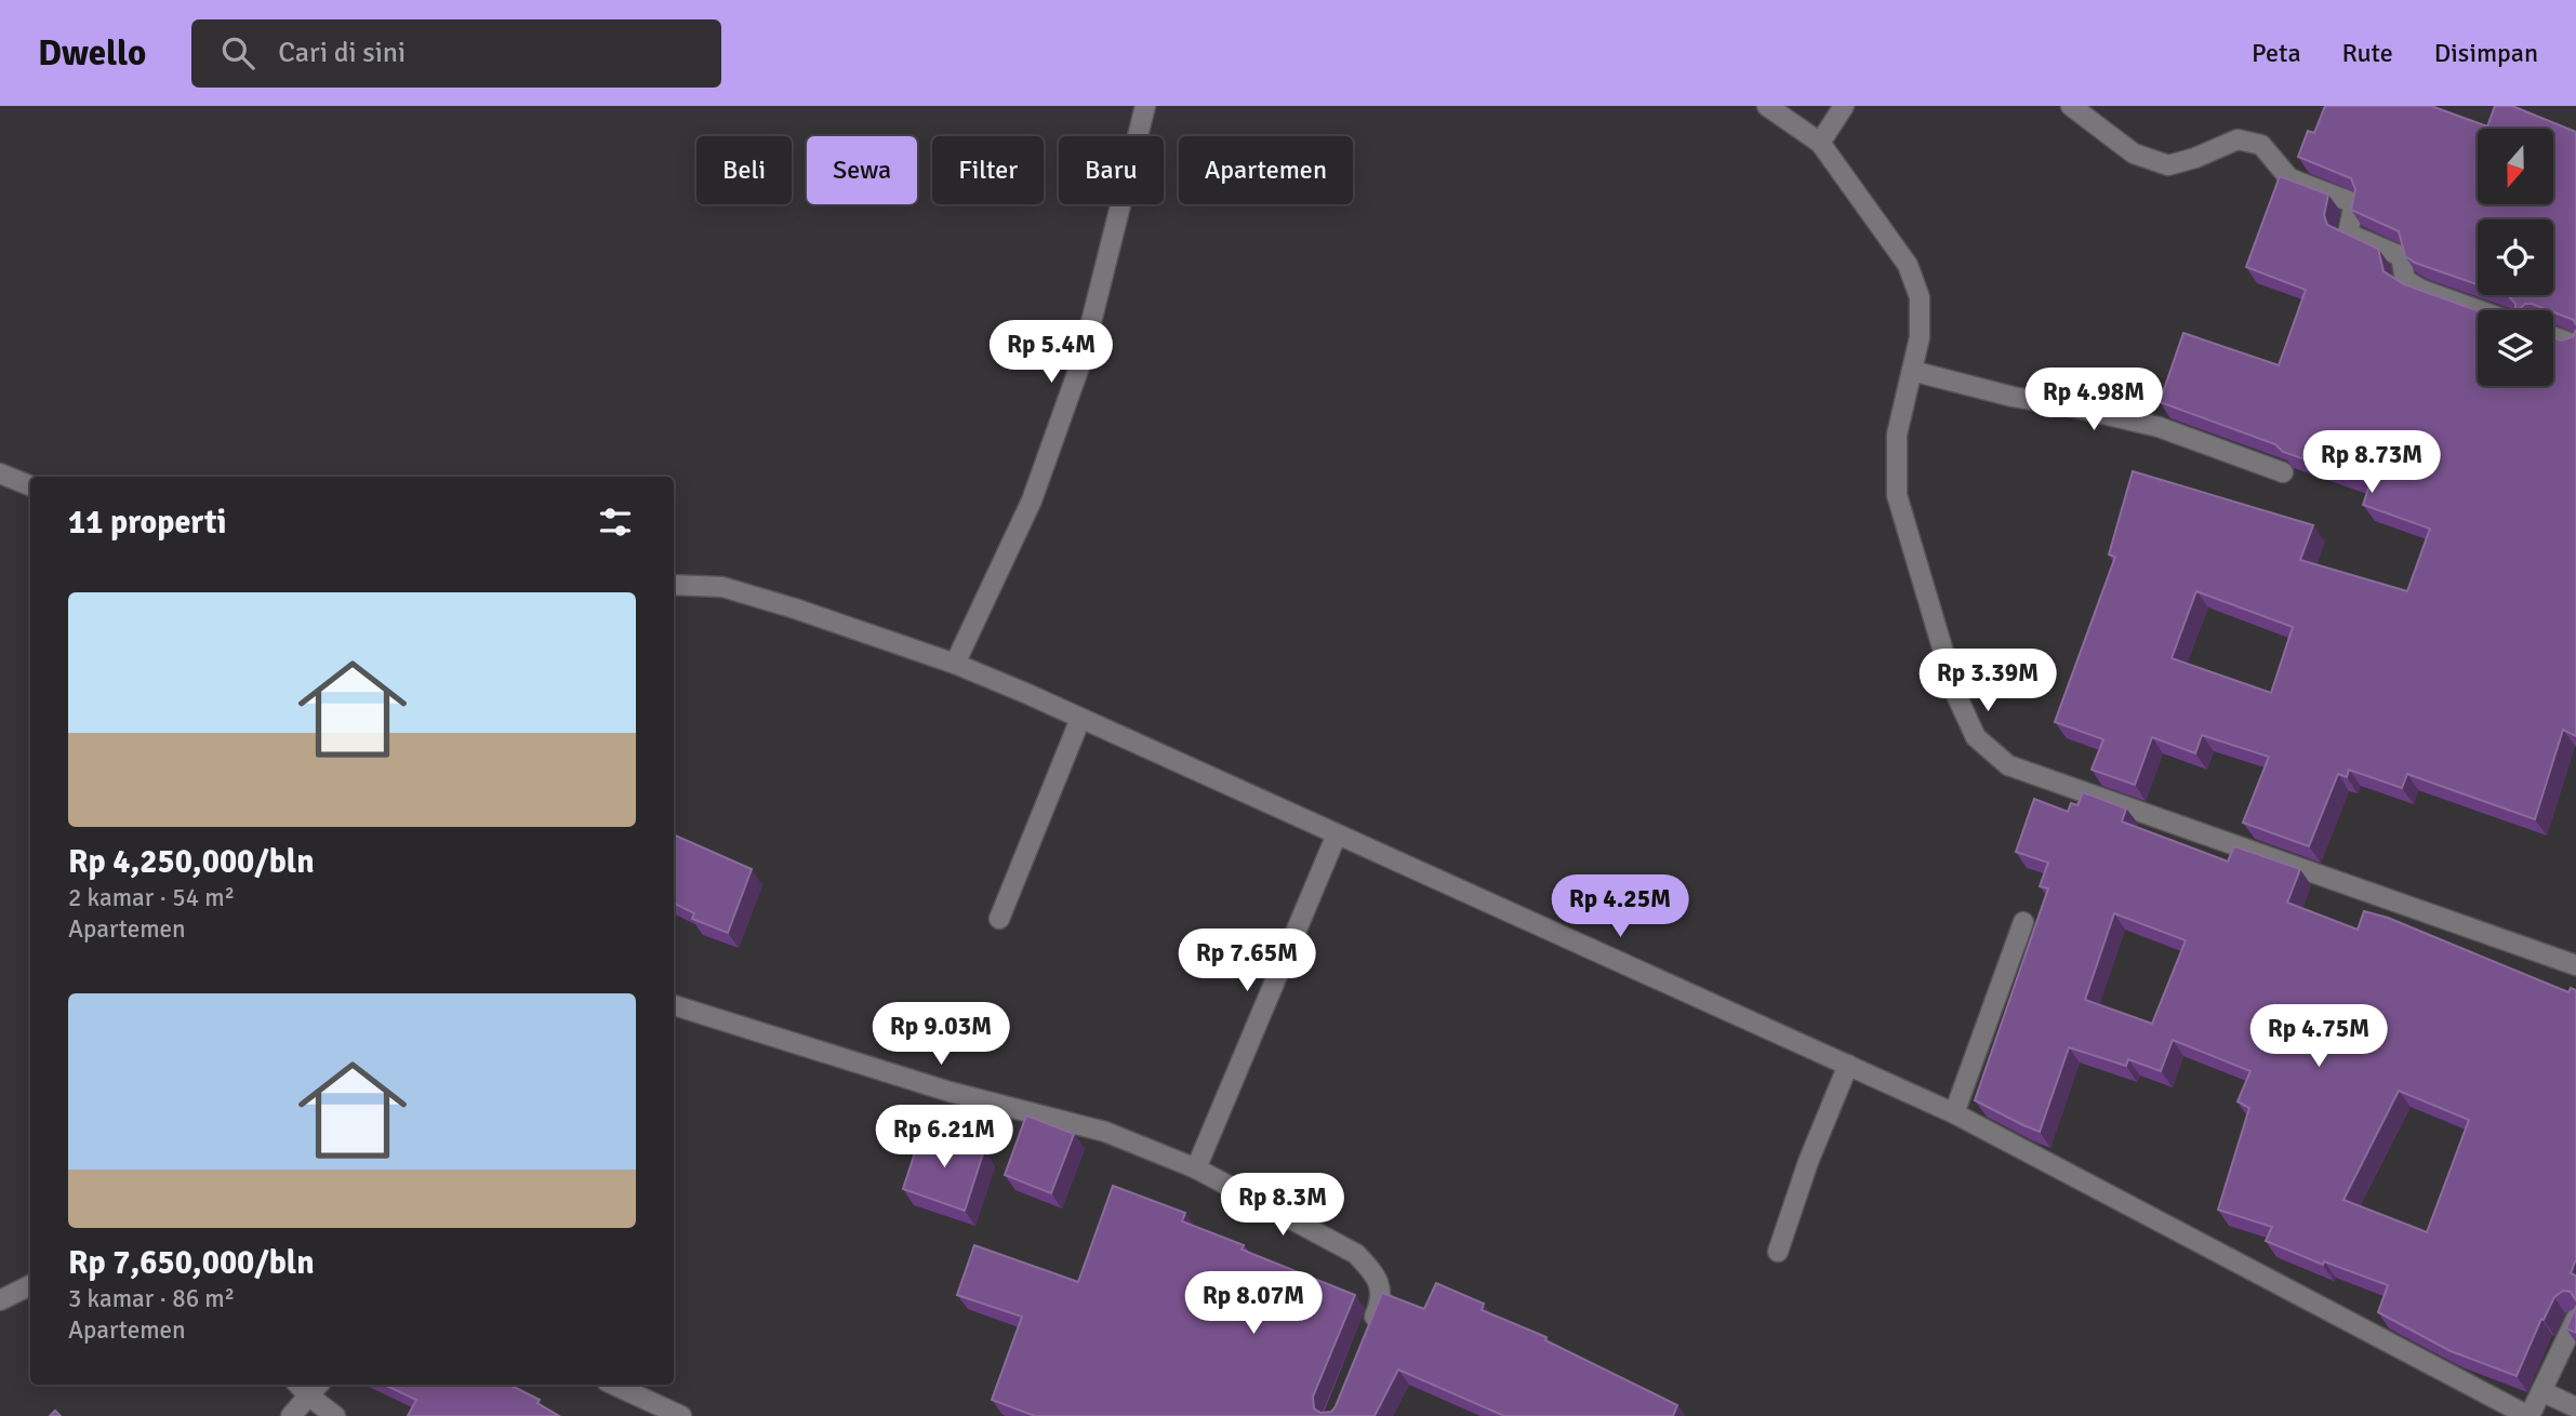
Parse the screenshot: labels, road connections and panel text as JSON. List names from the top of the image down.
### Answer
{
  "north": "bottom",
  "page": {
    "header": "Dwello",
    "search": "Cari di sini",
    "nav": ["Peta", "Rute", "Disimpan"],
    "chip": [
      "Beli",
      "Sewa",
      "Filter",
      "Baru",
      "Apartemen"
    ],
    "price": [
      "Rp 5.4M",
      "Rp 4.98M",
      "Rp 8.73M",
      "Rp 3.39M",
      "Rp 4.25M",
      "Rp 7.65M",
      "Rp 9.03M",
      "Rp 4.75M",
      "Rp 6.21M",
      "Rp 8.3M",
      "Rp 8.07M"
    ],
    "heading": "11 properti",
    "list": [
      {
        "name": "Rp 4,250,000/bln",
        "note": "2 kamar · 54 m² · Apartemen"
      },
      {
        "name": "Rp 7,650,000/bln",
        "note": "3 kamar · 86 m² · Apartemen"
      }
    ]
  }
}
